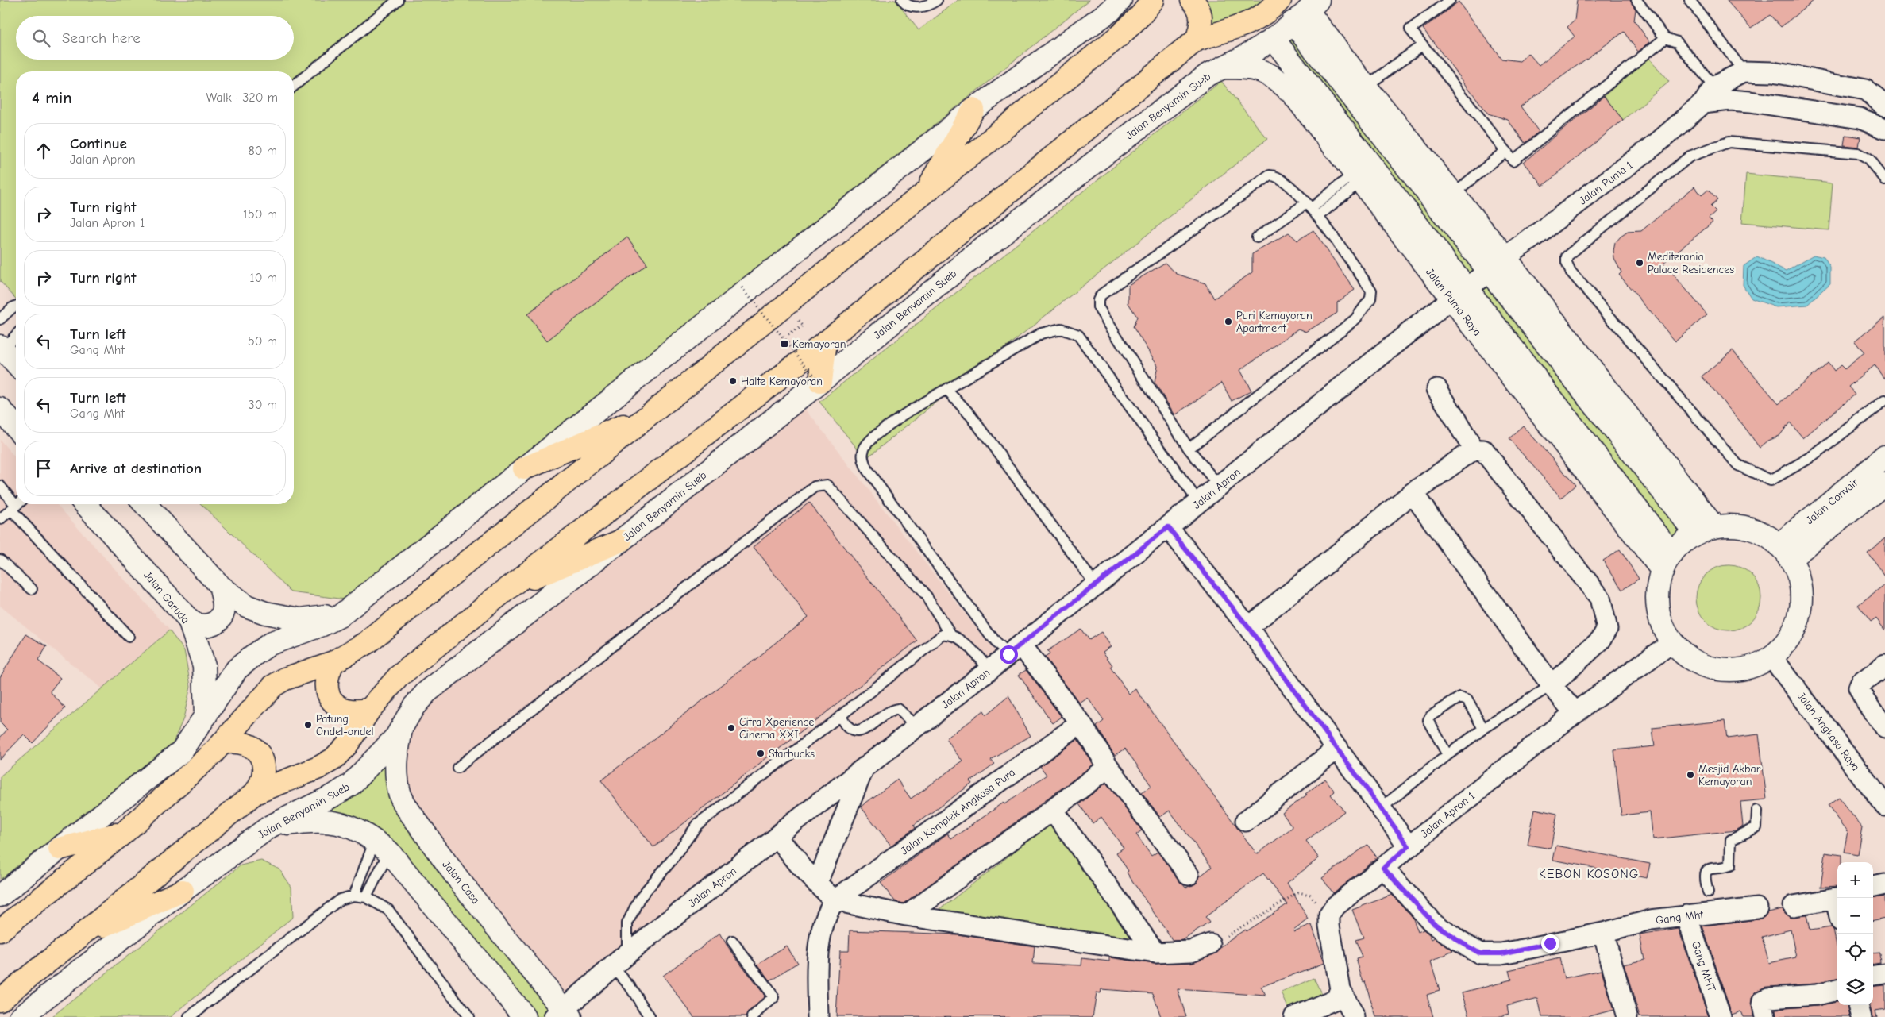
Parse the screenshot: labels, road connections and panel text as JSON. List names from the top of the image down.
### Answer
{
  "streets": {
    "main road": [
      "Jalan Benyamin Sueb",
      "Jalan Puma Raya",
      "Jalan Convair",
      "Jalan Garuda",
      "Jalan Casa"
    ],
    "street": [
      "Jalan Puma 1",
      "Jalan Apron",
      "Jalan Angkasa Raya",
      "Jalan Komplek Angkasa Pura",
      "Jalan Apron 1",
      "Gang Mht",
      "Gang MHT"
    ]
  },
  "crossings": [
    ["Jalan Benyamin Sueb", "Jalan Puma Raya"],
    ["Jalan Benyamin Sueb", "Jalan Casa"],
    ["Jalan Puma Raya", "Jalan Apron"],
    ["Jalan Apron", "Jalan Casa"],
    ["Jalan Apron 1", "Gang Mht"],
    ["Gang Mht", "Gang MHT"]
  ],
  "districts": ["KEBON KOSONG"],
  "places": {
    "other": [
      "Mediterania Palace Residences",
      "Puri Kemayoran Apartment",
      "Halte Kemayoran",
      "Patung Ondel-ondel",
      "Citra Xperience Cinema XXI",
      "Starbucks",
      "Mesjid Akbar Kemayoran"
    ],
    "transit": ["Kemayoran"]
  },
  "page": {
    "search": "Search here",
    "heading": ["4 min", "Walk · 320 m"],
    "list": [
      ["Continue", "Jalan Apron", "80 m"],
      ["Turn right", "Jalan Apron 1", "150 m"],
      ["Turn right", "10 m"],
      ["Turn left", "Gang Mht", "50 m"],
      ["Turn left", "Gang Mht", "30 m"],
      "Arrive at destination"
    ],
    "map_buttons": ["+", "−"]
  }
}
